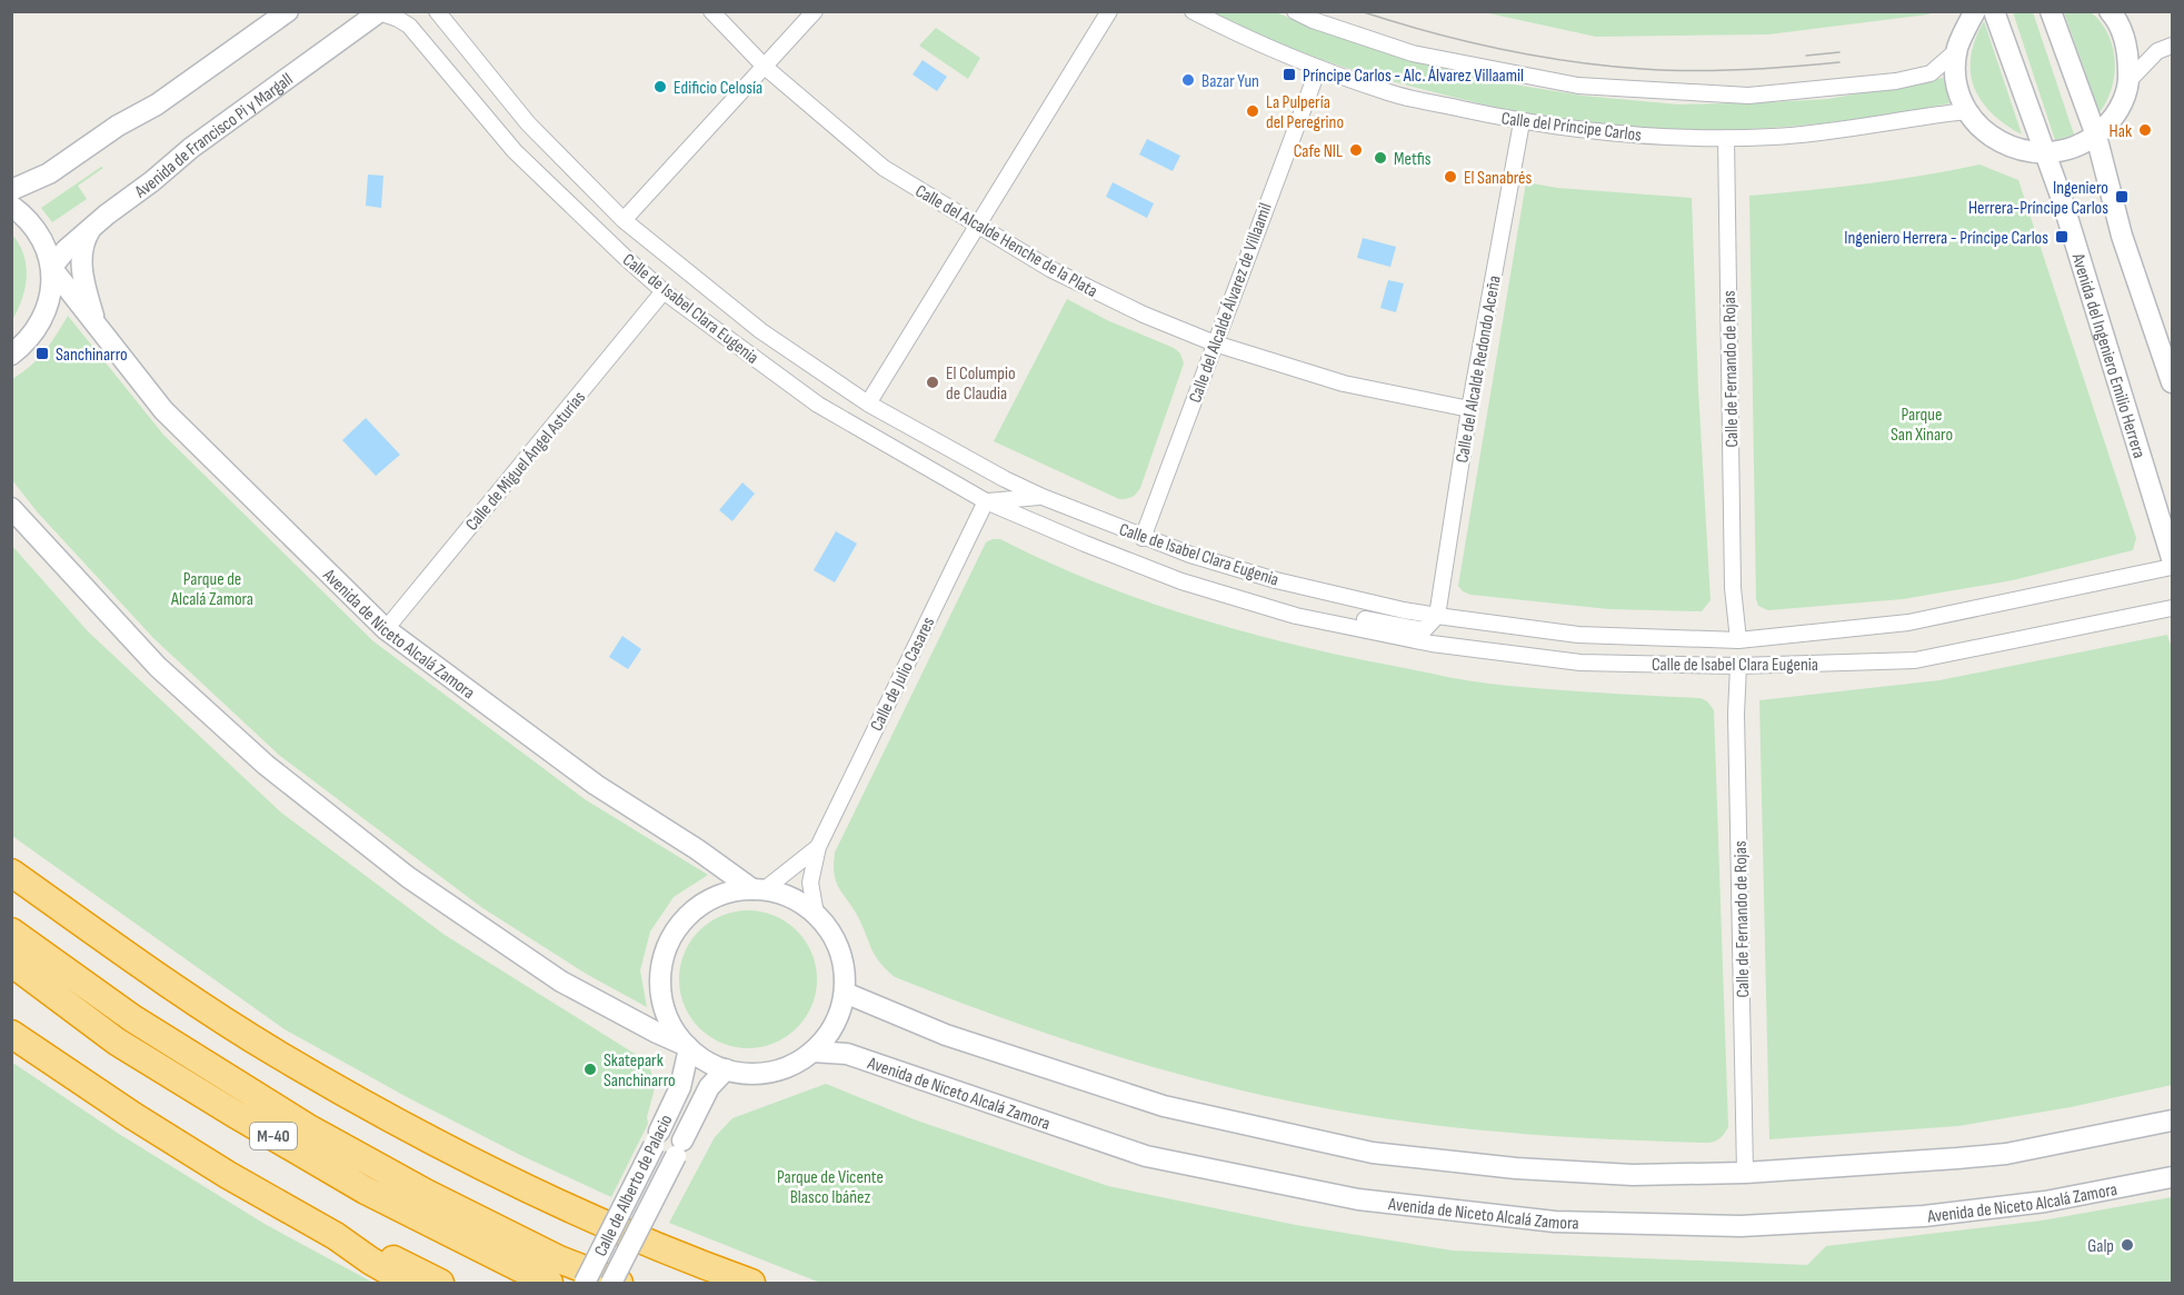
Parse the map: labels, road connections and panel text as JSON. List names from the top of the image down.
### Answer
{
  "streets": {
    "highway": ["M-40"],
    "street": [
      "Calle del Príncipe Carlos",
      "Avenida de Francisco Pi y Margall",
      "Calle del Alcalde Henche de la Plata",
      "Calle del Alcalde Álvarez de Villaamil",
      "Calle de Isabel Clara Eugenia",
      "Avenida del Ingeniero Emilio Herrera",
      "Calle del Alcalde Redondo Aceña",
      "Calle de Fernando de Rojas",
      "Calle de Miguel Ángel Asturias",
      "Avenida de Niceto Alcalá Zamora",
      "Calle de Julio Casares",
      "Calle de Alberto de Palacio"
    ]
  },
  "crossings": [
    ["Calle del Príncipe Carlos", "Calle del Alcalde Álvarez de Villaamil"],
    ["Calle del Príncipe Carlos", "Calle del Alcalde Redondo Aceña"],
    ["Calle del Príncipe Carlos", "Calle de Fernando de Rojas"],
    ["Avenida de Francisco Pi y Margall", "Calle de Isabel Clara Eugenia"],
    ["Avenida de Francisco Pi y Margall", "Avenida de Niceto Alcalá Zamora"],
    ["Calle del Alcalde Henche de la Plata", "Calle del Alcalde Álvarez de Villaamil"],
    ["Calle del Alcalde Henche de la Plata", "Calle del Alcalde Redondo Aceña"],
    ["Calle del Alcalde Álvarez de Villaamil", "Calle de Isabel Clara Eugenia"],
    ["Calle de Isabel Clara Eugenia", "Calle del Alcalde Redondo Aceña"],
    ["Calle de Isabel Clara Eugenia", "Calle de Fernando de Rojas"],
    ["Calle de Isabel Clara Eugenia", "Calle de Miguel Ángel Asturias"],
    ["Calle de Isabel Clara Eugenia", "Calle de Julio Casares"],
    ["Calle de Miguel Ángel Asturias", "Avenida de Niceto Alcalá Zamora"],
    ["Avenida de Niceto Alcalá Zamora", "Calle de Julio Casares"],
    ["Avenida de Niceto Alcalá Zamora", "Calle de Alberto de Palacio"],
    ["Calle de Julio Casares", "Calle de Alberto de Palacio"]
  ],
  "parks": ["Parque San Xinaro", "Parque de Alcalá Zamora", "Parque de Vicente Blasco Ibáñez"],
  "places": {
    "transit": [
      "Príncipe Carlos - Alc. Álvarez Villaamil",
      "Ingeniero Herrera-Príncipe Carlos",
      "Ingeniero Herrera - Príncipe Carlos",
      "Sanchinarro"
    ],
    "other": [
      "Bazar Yun",
      "Edificio Celosía",
      "La Pulpería del Peregrino",
      "Hak",
      "Cafe NIL",
      "Metfis",
      "El Sanabrés",
      "El Columpio de Claudia",
      "Skatepark Sanchinarro",
      "Galp"
    ]
  }
}
